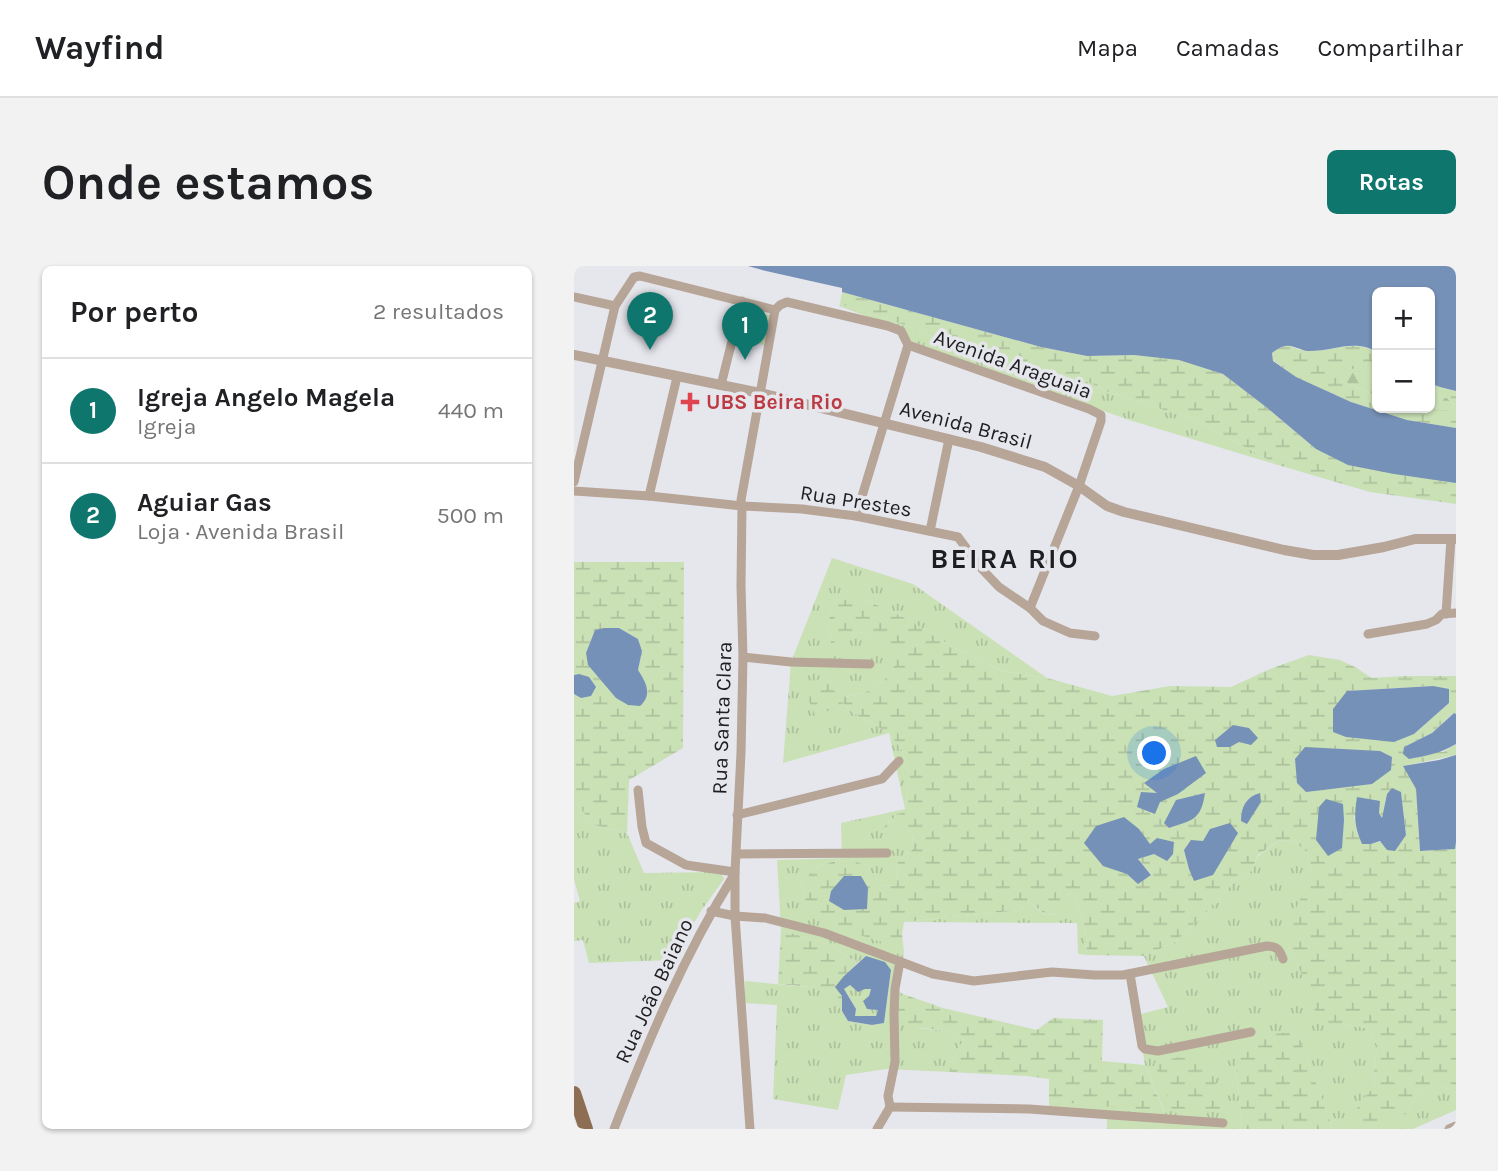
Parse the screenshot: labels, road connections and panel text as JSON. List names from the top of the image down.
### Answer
{
  "streets": {
    "street": [
      "Avenida Araguaia",
      "Avenida Brasil",
      "Rua Prestes",
      "Rua Santa Clara",
      "Rua João Baiano"
    ]
  },
  "crossings": [
    ["Avenida Araguaia", "Avenida Brasil"],
    ["Avenida Araguaia", "Rua Santa Clara"],
    ["Avenida Brasil", "Rua Santa Clara"],
    ["Rua Prestes", "Rua Santa Clara"],
    ["Rua Santa Clara", "Rua João Baiano"]
  ],
  "districts": ["BEIRA RIO"],
  "places": {
    "health": ["UBS Beira Rio"]
  },
  "page": {
    "header": "Wayfind",
    "nav": ["Mapa", "Camadas", "Compartilhar"],
    "buttons": "Rotas",
    "title": "Onde estamos",
    "heading": ["Por perto", "2 resultados"],
    "map_buttons": ["+", "−"],
    "pins": ["2", "1"],
    "list": [
      {
        "mark": "1",
        "name": "Igreja Angelo Magela",
        "note": "Igreja",
        "value": "440 m"
      },
      {
        "mark": "2",
        "name": "Aguiar Gas",
        "note": "Loja · Avenida Brasil",
        "value": "500 m"
      }
    ]
  }
}
